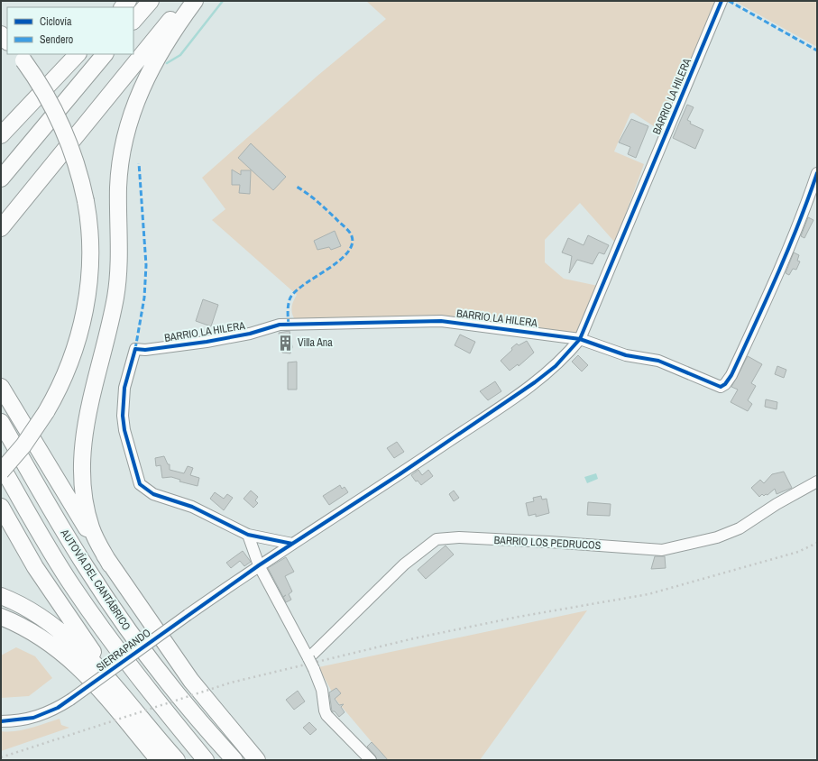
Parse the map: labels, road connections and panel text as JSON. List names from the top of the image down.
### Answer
{
  "streets": {
    "highway": ["AUTOVÍA DEL CANTÁBRICO"],
    "street": ["BARRIO LA HILERA", "BARRIO LOS PEDRUCOS", "SIERRAPANDO"]
  },
  "crossings": [
    ["BARRIO LA HILERA", "SIERRAPANDO"]
  ],
  "places": {
    "building": ["Villa Ana"]
  },
  "legend": ["Ciclovía", "Sendero"]
}
